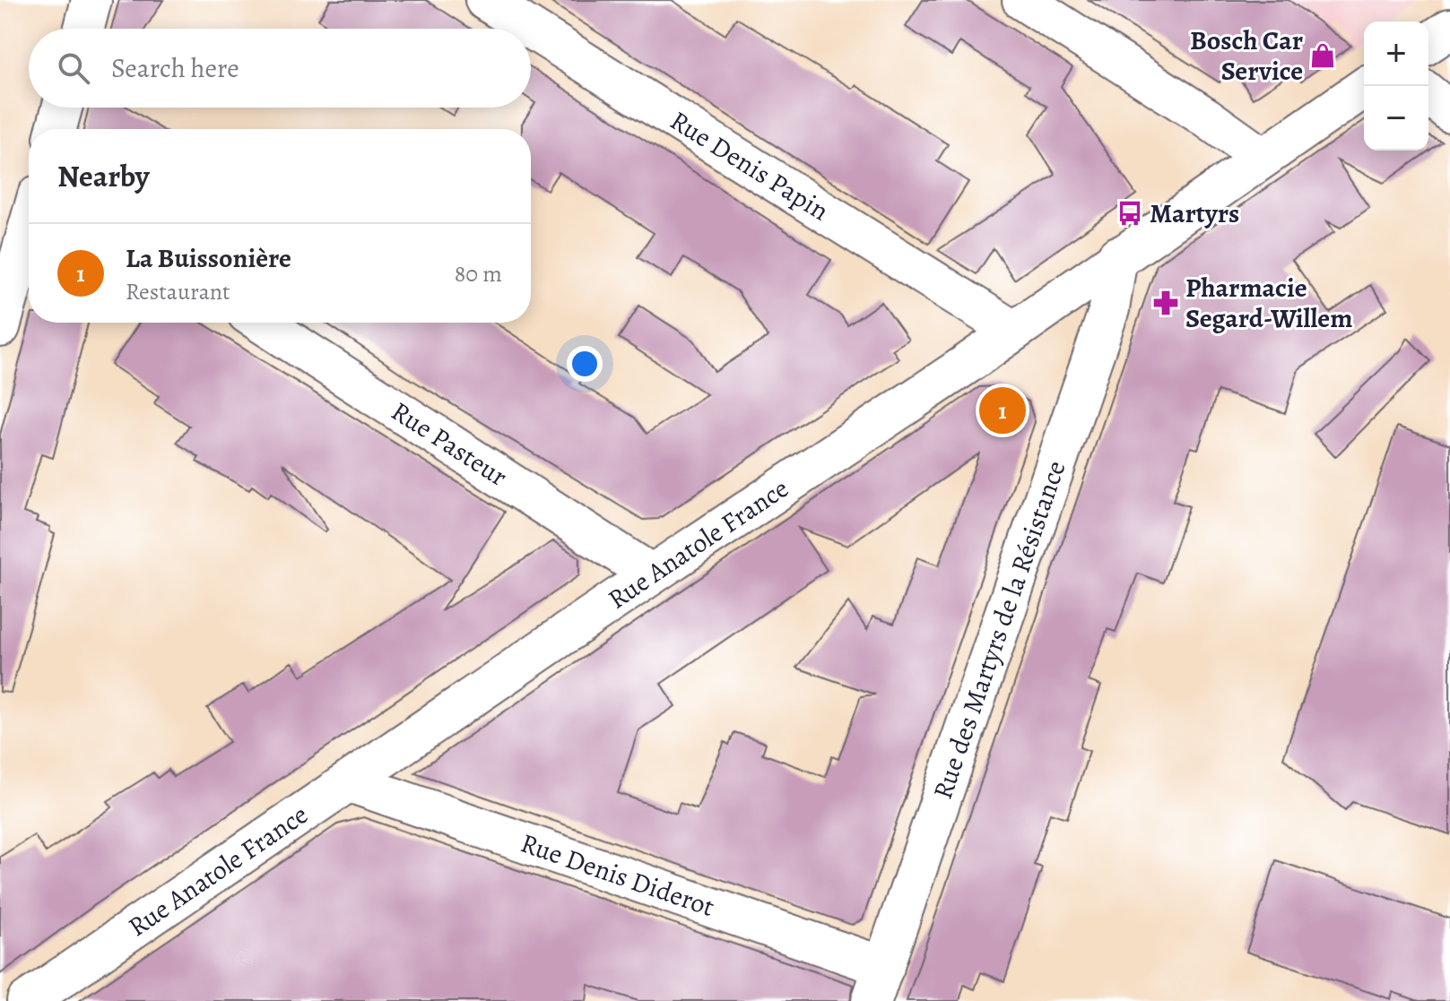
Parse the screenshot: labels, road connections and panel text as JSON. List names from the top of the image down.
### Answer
{
  "streets": {
    "street": [
      "Rue Denis Papin",
      "Rue Pasteur",
      "Rue Anatole France",
      "Rue des Martyrs de la Résistance",
      "Rue Denis Diderot"
    ]
  },
  "crossings": [
    ["Rue Denis Papin", "Rue Anatole France"],
    ["Rue Pasteur", "Rue Anatole France"],
    ["Rue Anatole France", "Rue des Martyrs de la Résistance"],
    ["Rue Anatole France", "Rue Denis Diderot"],
    ["Rue des Martyrs de la Résistance", "Rue Denis Diderot"]
  ],
  "places": {
    "shop": ["Bosch Car Service"],
    "bus stop": ["Martyrs"],
    "pharmacy": ["Pharmacie Segard-Willem"]
  },
  "page": {
    "map_buttons": ["+", "−"],
    "search": "Search here",
    "heading": "Nearby",
    "list": [
      {
        "mark": "1",
        "name": "La Buissonière",
        "note": "Restaurant",
        "value": "80 m"
      }
    ],
    "pins": "1"
  }
}
